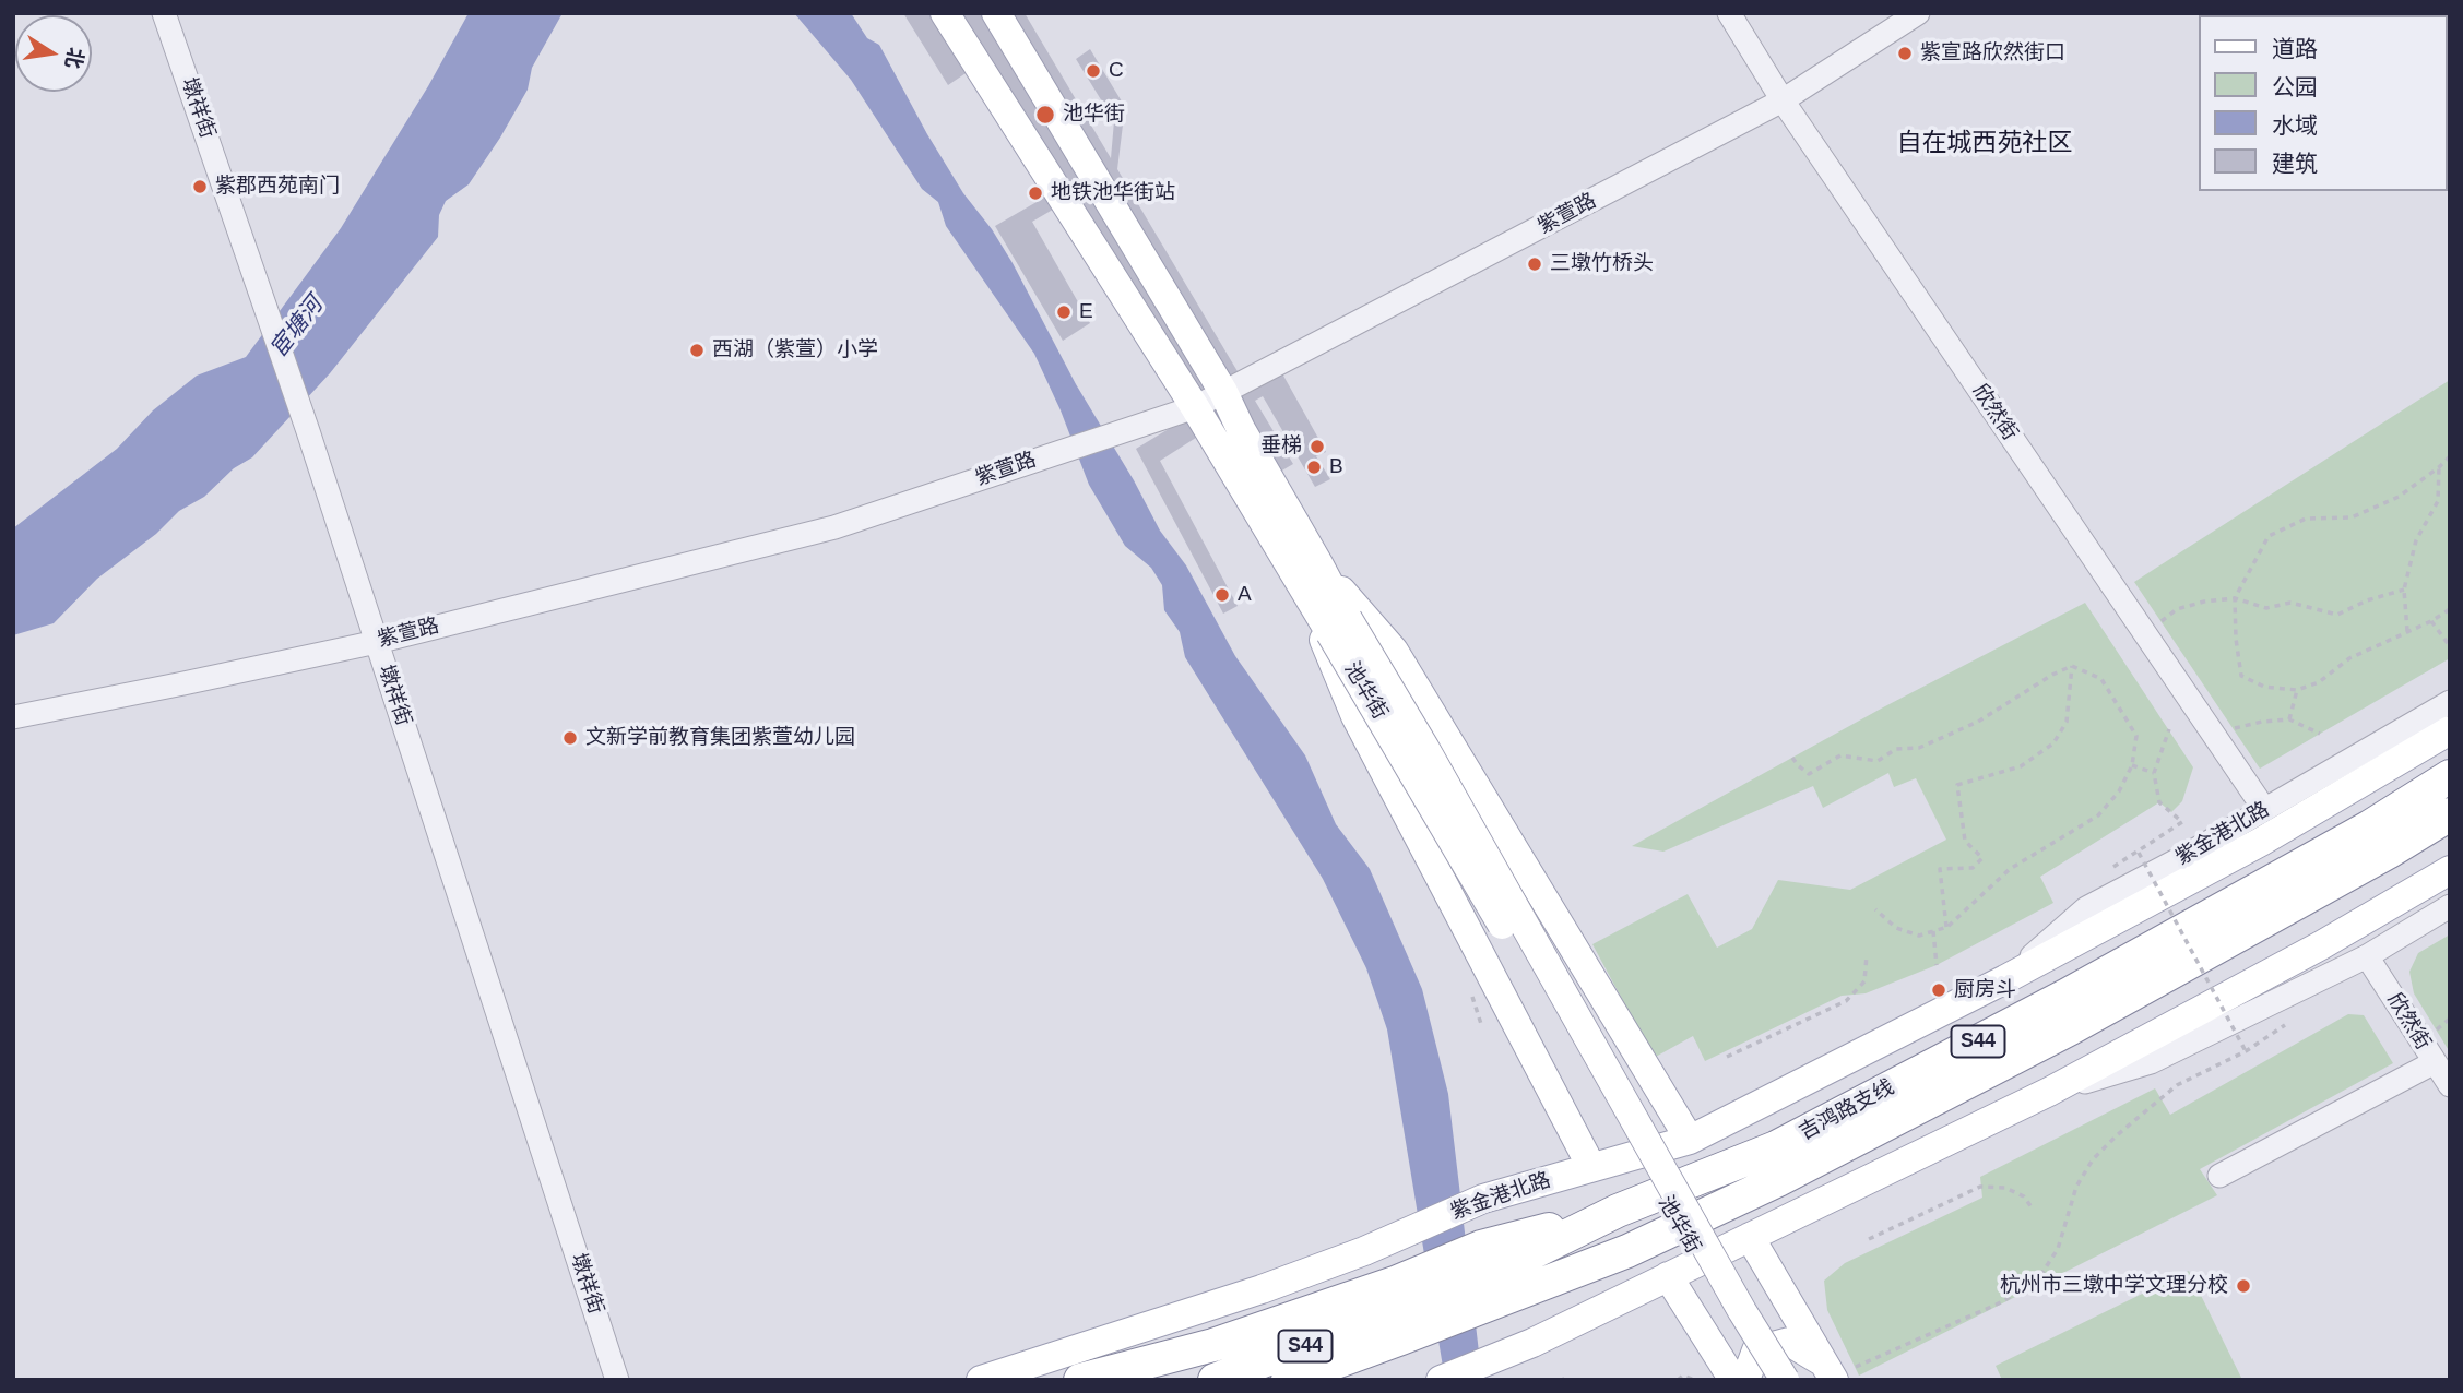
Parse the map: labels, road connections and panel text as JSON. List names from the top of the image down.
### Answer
{
  "streets": {
    "highway": ["S44", "吉鸿路支线"],
    "main road": ["池华街", "紫金港北路"],
    "street": ["墩祥街", "紫萱路", "欣然街"]
  },
  "crossings": [
    ["墩祥街", "紫萱路"],
    ["紫萱路", "欣然街"],
    ["紫萱路", "池华街"],
    ["欣然街", "紫金港北路"]
  ],
  "districts": ["自在城西苑社区"],
  "water": ["宦塘河"],
  "places": [
    "紫宣路欣然街口",
    "C",
    "池华街",
    "紫郡西苑南门",
    "地铁池华街站",
    "三墩竹桥头",
    "E",
    "西湖（紫萱）小学",
    "垂梯",
    "B",
    "A",
    "文新学前教育集团紫萱幼儿园",
    "厨房斗",
    "杭州市三墩中学文理分校"
  ],
  "legend": [
    "道路",
    "公园",
    "水域",
    "建筑"
  ],
  "north": "right"
}
